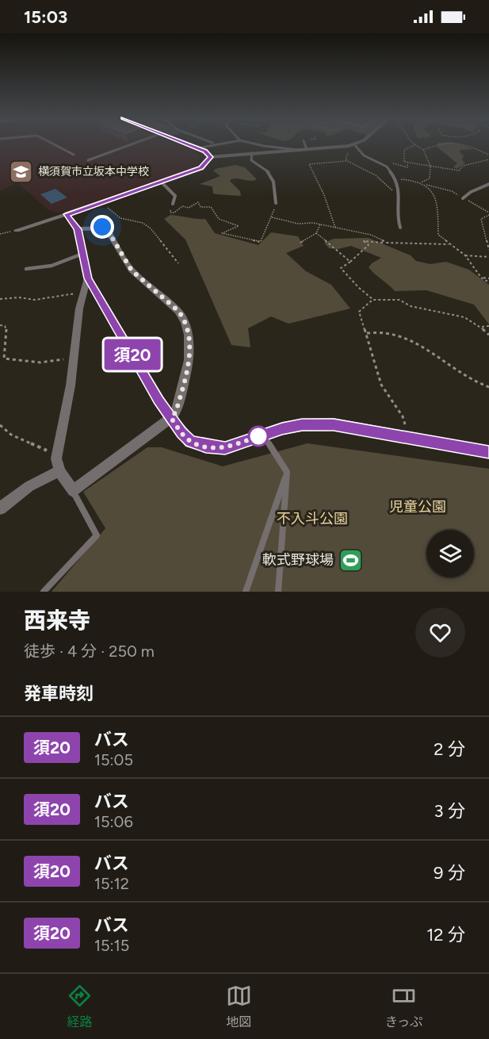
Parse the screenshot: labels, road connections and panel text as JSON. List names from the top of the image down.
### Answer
{
  "parks": ["児童公園", "不入斗公園"],
  "places": {
    "school or university": ["横須賀市立坂本中学校"],
    "sports": ["軟式野球場"]
  },
  "lines": ["bus line 須20"],
  "page": {
    "status": "15:03",
    "on_map": "須20",
    "heading": [
      ["西来寺", "徒歩 · 4 分 · 250 m"],
      "発車時刻"
    ],
    "list": [
      {
        "mark": "須20",
        "name": "バス",
        "note": "15:05",
        "value": "2 分"
      },
      {
        "mark": "須20",
        "name": "バス",
        "note": "15:06",
        "value": "3 分"
      },
      {
        "mark": "須20",
        "name": "バス",
        "note": "15:12",
        "value": "9 分"
      },
      {
        "mark": "須20",
        "name": "バス",
        "note": "15:15",
        "value": "12 分"
      }
    ],
    "tabs": ["経路", "地図", "きっぷ"]
  }
}
